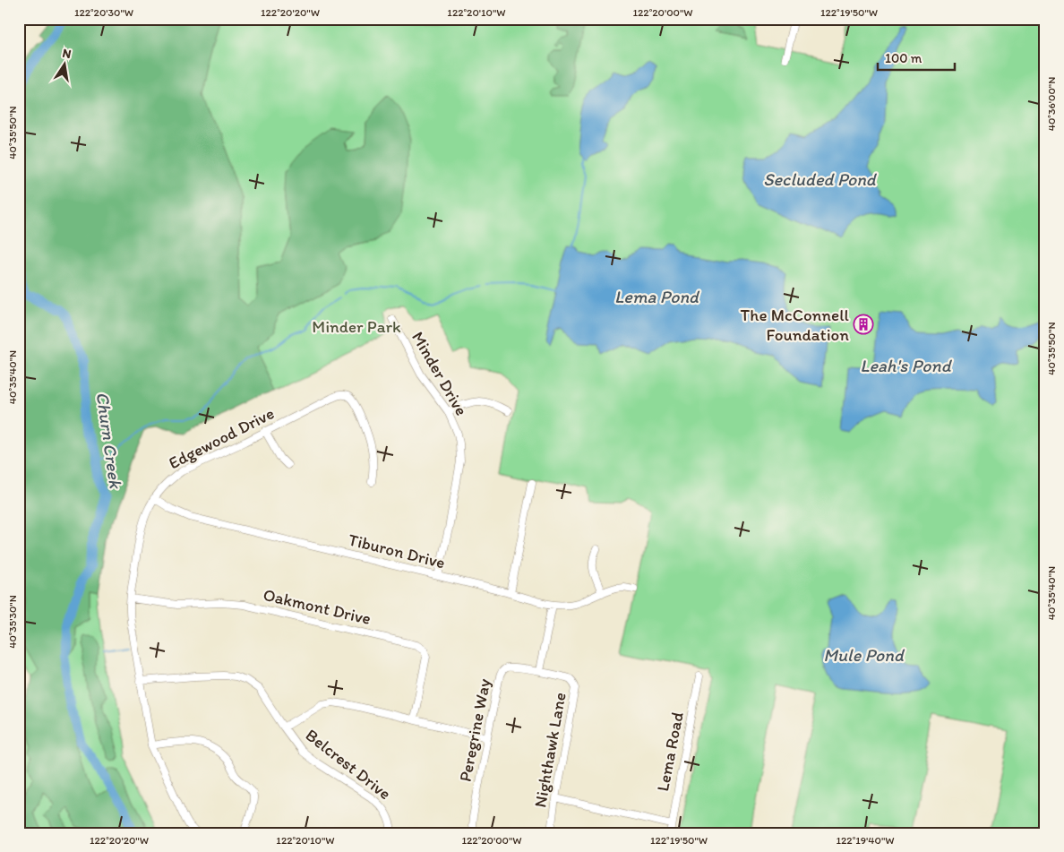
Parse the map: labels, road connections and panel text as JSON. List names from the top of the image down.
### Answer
{
  "streets": {
    "street": [
      "Minder Drive",
      "Edgewood Drive",
      "Tiburon Drive",
      "Oakmont Drive",
      "Peregrine Way",
      "Nighthawk Lane",
      "Lema Road",
      "Belcrest Drive"
    ]
  },
  "crossings": [
    ["Minder Drive", "Tiburon Drive"],
    ["Edgewood Drive", "Tiburon Drive"],
    ["Edgewood Drive", "Oakmont Drive"],
    ["Edgewood Drive", "Belcrest Drive"],
    ["Peregrine Way", "Nighthawk Lane"]
  ],
  "water": [
    "Secluded Pond",
    "Lema Pond",
    "Leah's Pond",
    "Churn Creek",
    "Mule Pond"
  ],
  "parks": ["Minder Park"],
  "places": {
    "building": ["The McConnell Foundation"]
  },
  "scale_bar": "100 m",
  "north": "top",
  "coordinates": [
    "122°20'30\"W",
    "122°20'20\"W",
    "122°20'10\"W",
    "122°20'00\"W",
    "122°19'50\"W",
    "40°36'00\"N",
    "40°35'50\"N",
    "40°35'40\"N",
    "40°35'30\"N",
    "122°19'40\"W"
  ]
}
